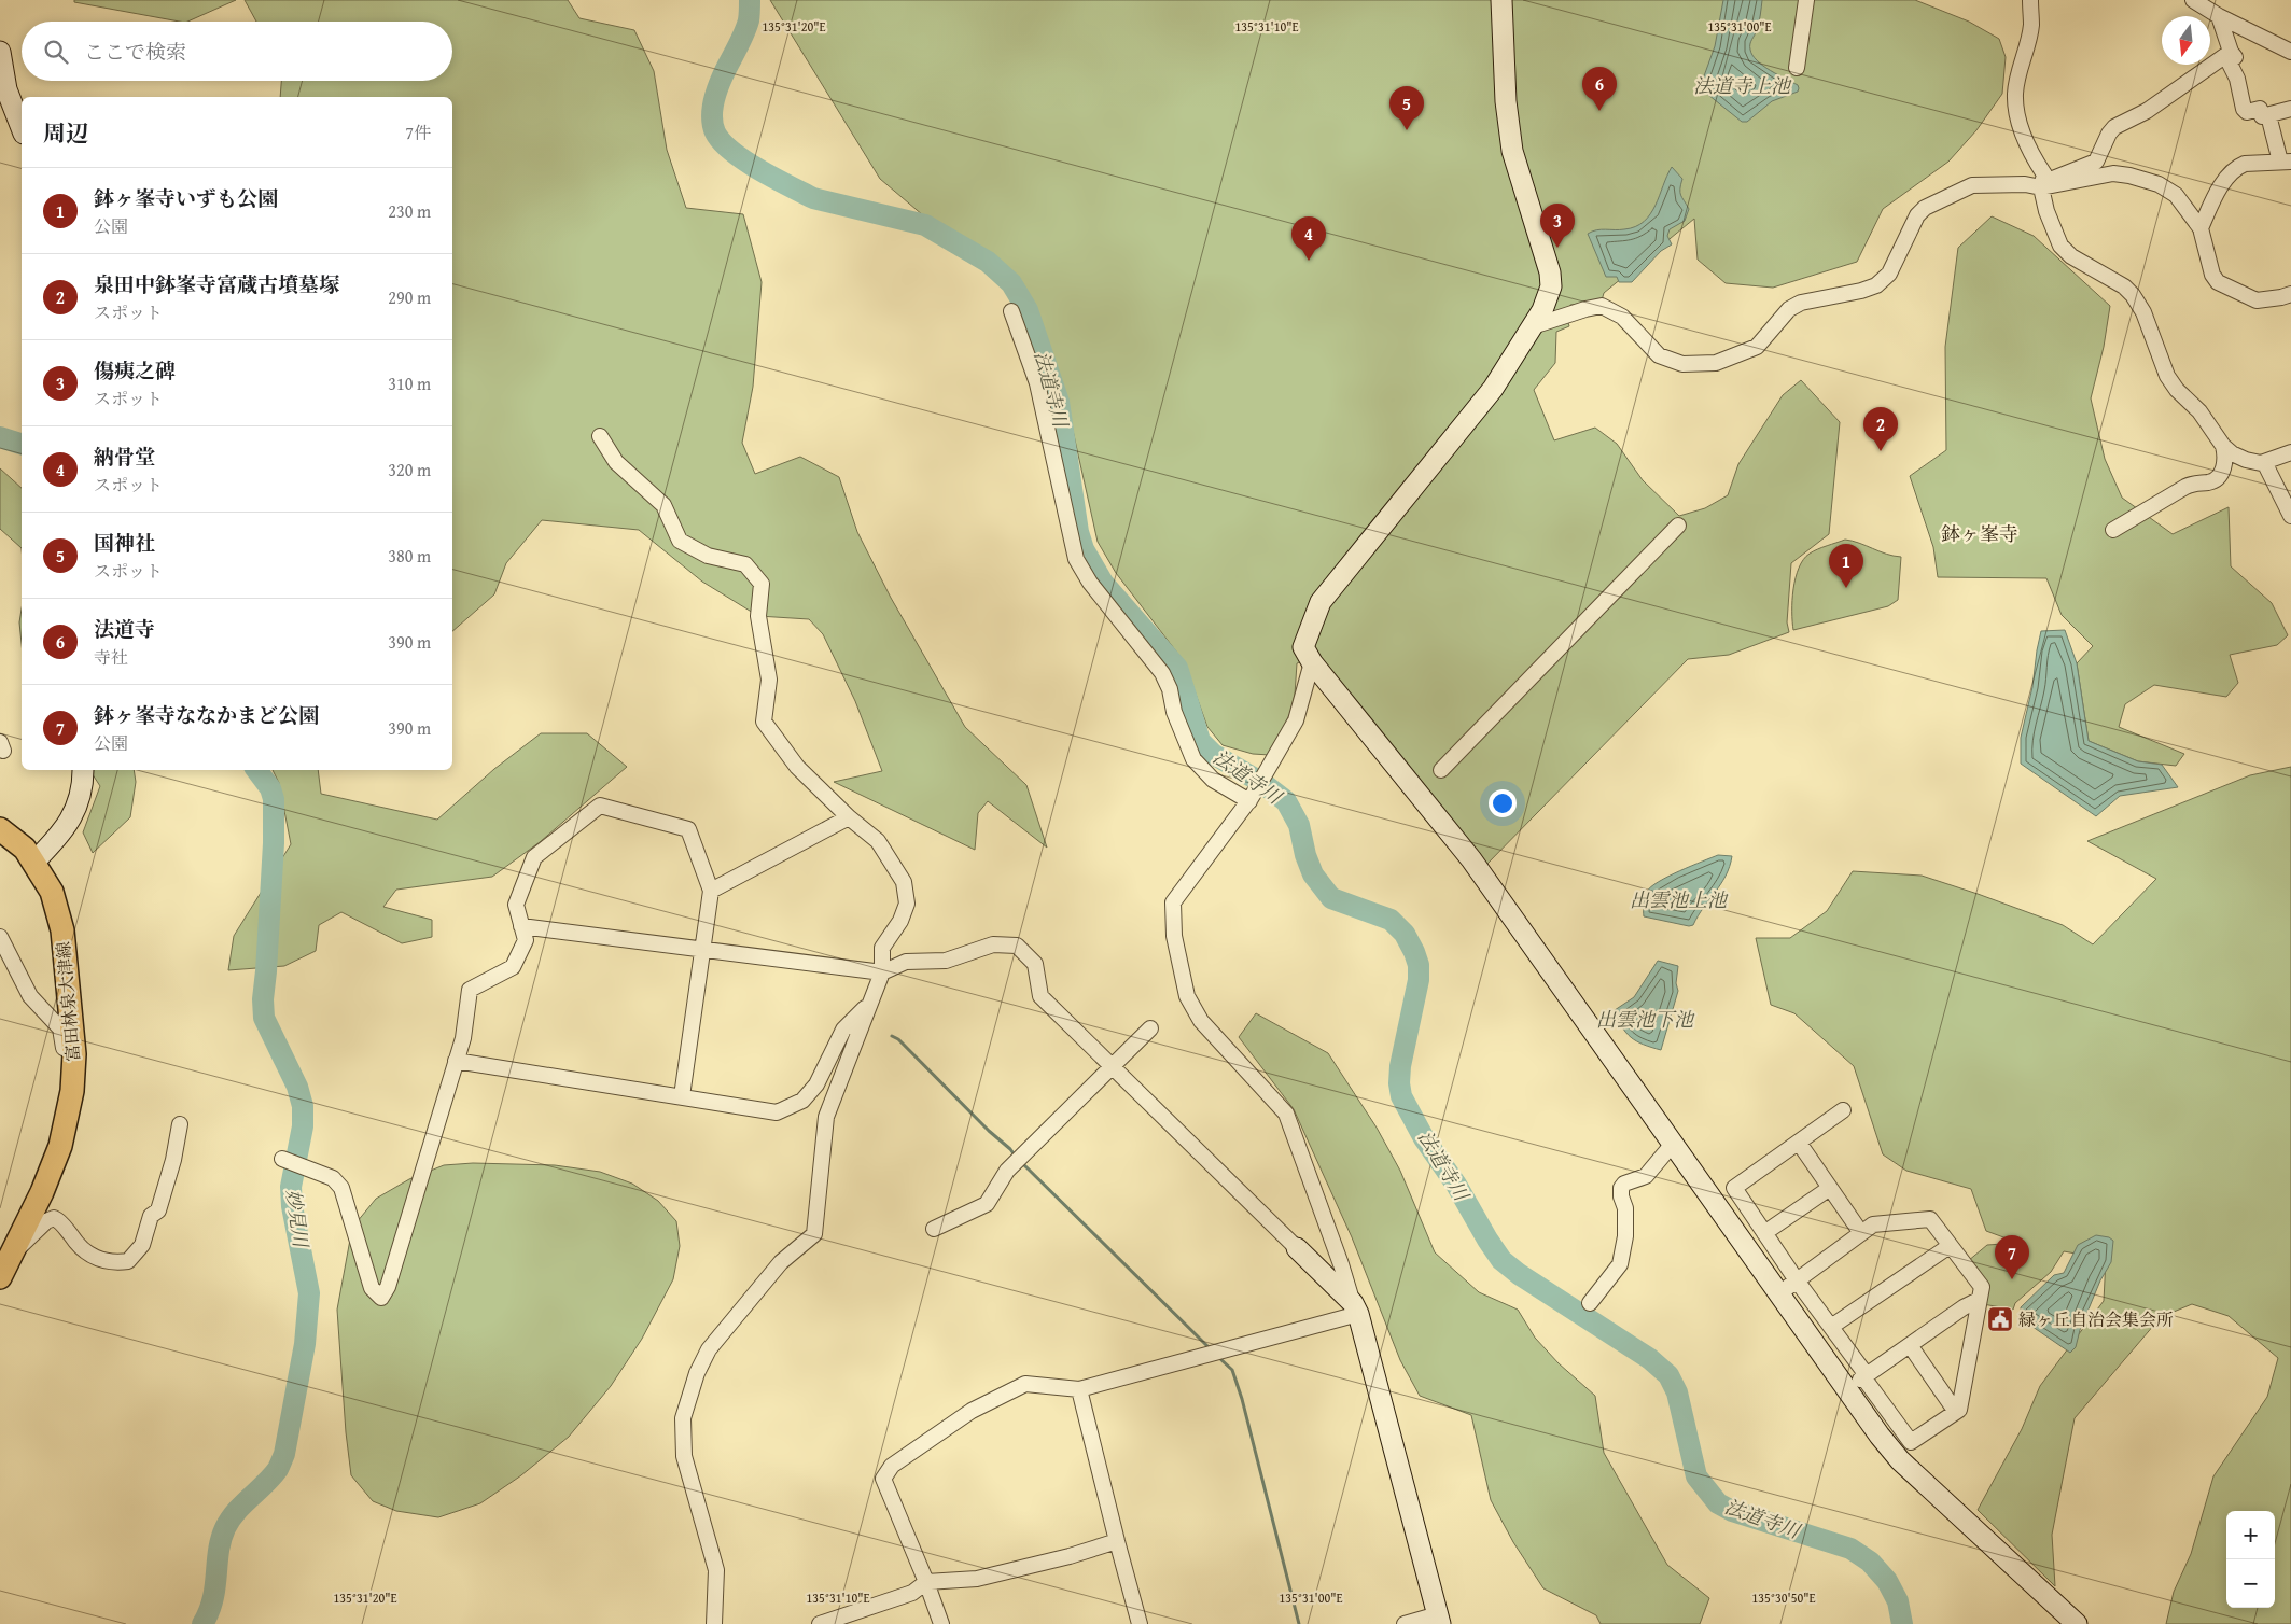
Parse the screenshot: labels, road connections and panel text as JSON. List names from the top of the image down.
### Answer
{
  "streets": {
    "main road": ["富田林泉大津線"]
  },
  "districts": ["鉢ヶ峯寺"],
  "water": [
    "法道寺上池",
    "法道寺川",
    "出雲池上池",
    "出雲池下池",
    "妙見川"
  ],
  "places": {
    "public building": ["緑ヶ丘自治会集会所"]
  },
  "north": "bottom",
  "page": {
    "search": "ここで検索",
    "pins": [
      "6",
      "5",
      "3",
      "4",
      "2",
      "1",
      "7"
    ],
    "heading": ["周辺", "7件"],
    "list": [
      {
        "mark": "1",
        "name": "鉢ヶ峯寺いずも公園",
        "note": "公園",
        "value": "230 m"
      },
      {
        "mark": "2",
        "name": "泉田中鉢峯寺富蔵古墳墓塚",
        "note": "スポット",
        "value": "290 m"
      },
      {
        "mark": "3",
        "name": "傷痍之碑",
        "note": "スポット",
        "value": "310 m"
      },
      {
        "mark": "4",
        "name": "納骨堂",
        "note": "スポット",
        "value": "320 m"
      },
      {
        "mark": "5",
        "name": "国神社",
        "note": "スポット",
        "value": "380 m"
      },
      {
        "mark": "6",
        "name": "法道寺",
        "note": "寺社",
        "value": "390 m"
      },
      {
        "mark": "7",
        "name": "鉢ヶ峯寺ななかまど公園",
        "note": "公園",
        "value": "390 m"
      }
    ],
    "map_buttons": ["+", "−"]
  },
  "coordinates": [
    "135°31'20\"E",
    "135°31'10\"E",
    "135°31'00\"E",
    "135°30'50\"E"
  ]
}
